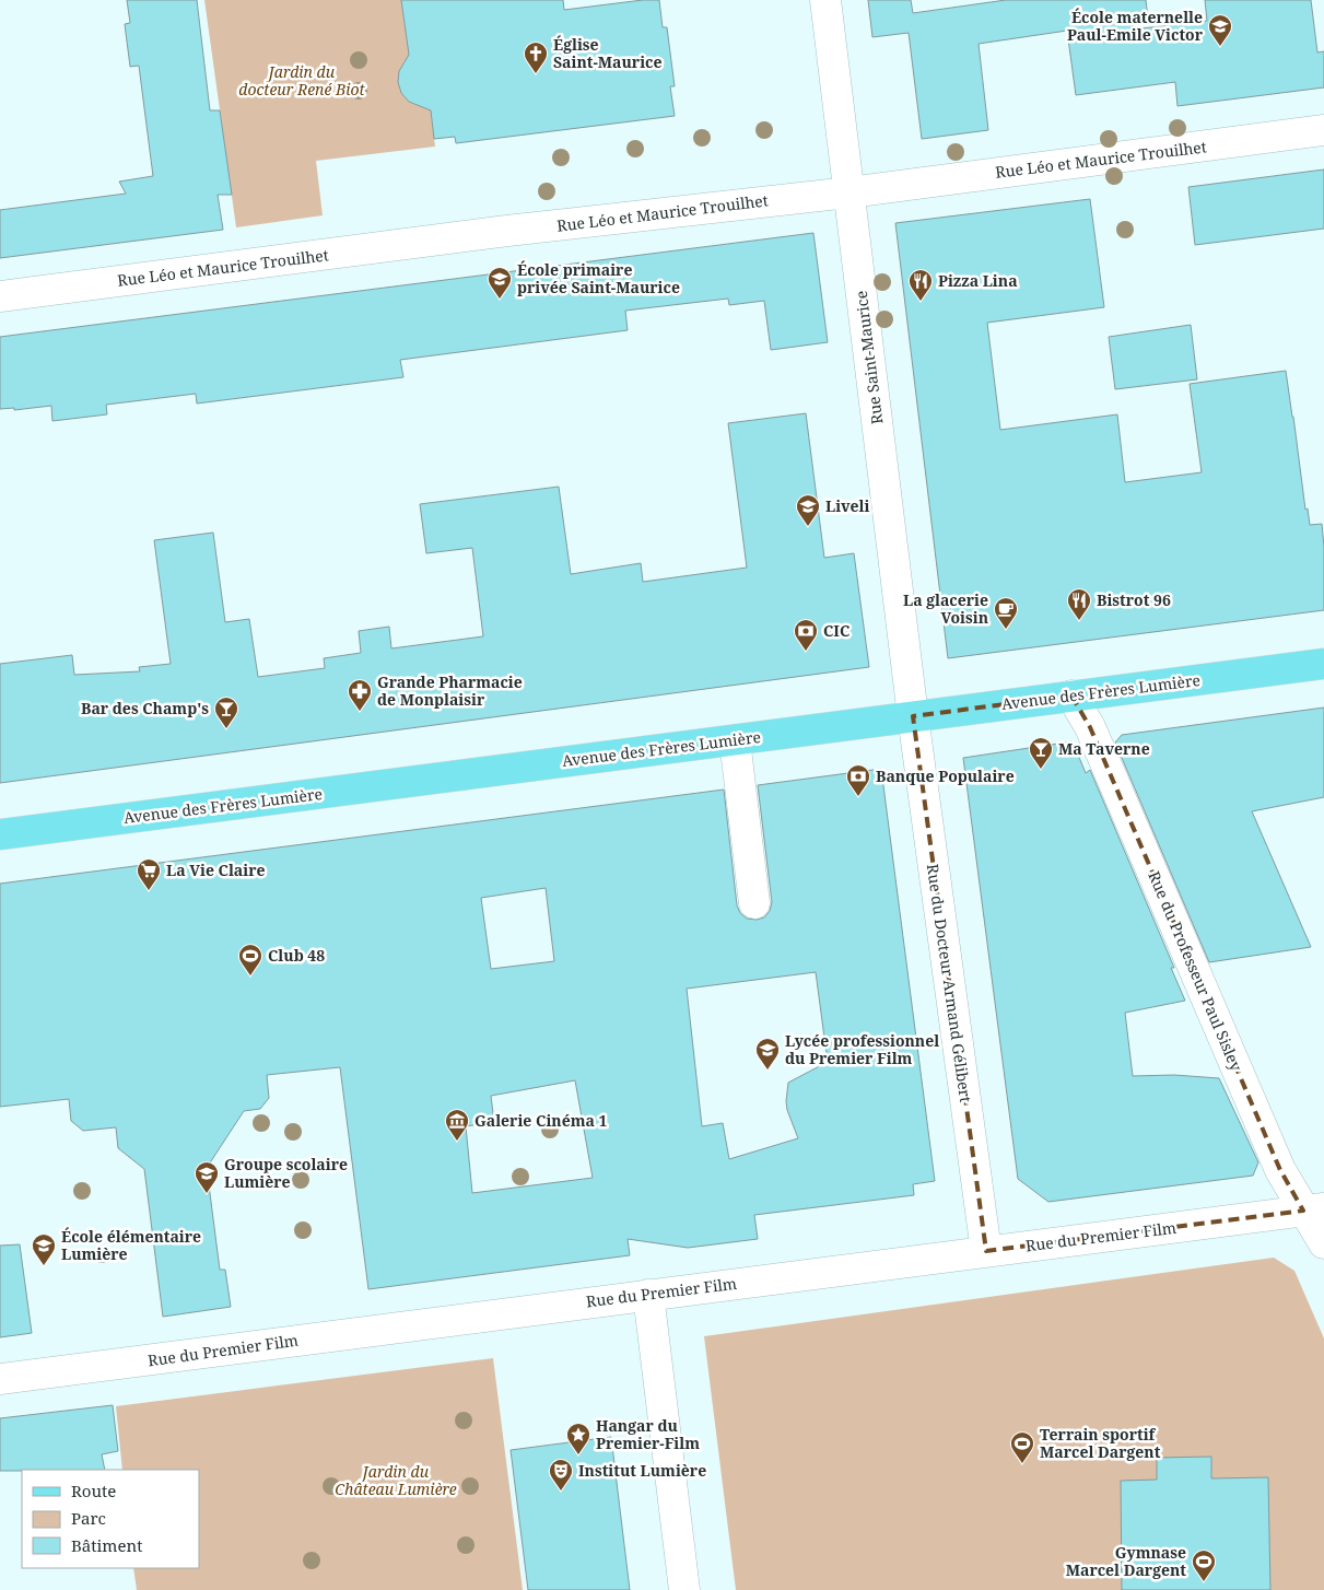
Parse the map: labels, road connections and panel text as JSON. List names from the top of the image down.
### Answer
{
  "streets": {
    "main road": ["Avenue des Frères Lumière"],
    "street": [
      "Rue Léo et Maurice Trouilhet",
      "Rue Saint-Maurice",
      "Rue du Professeur Paul Sisley",
      "Rue du Docteur Armand Gélibert",
      "Rue du Premier Film"
    ]
  },
  "crossings": [
    ["Rue Léo et Maurice Trouilhet", "Rue Saint-Maurice"],
    ["Rue Saint-Maurice", "Avenue des Frères Lumière"],
    ["Rue Saint-Maurice", "Rue du Docteur Armand Gélibert"],
    ["Avenue des Frères Lumière", "Rue du Professeur Paul Sisley"],
    ["Avenue des Frères Lumière", "Rue du Docteur Armand Gélibert"],
    ["Rue du Professeur Paul Sisley", "Rue du Premier Film"],
    ["Rue du Docteur Armand Gélibert", "Rue du Premier Film"]
  ],
  "parks": ["Jardin du docteur René Biot", "Jardin du Château Lumière"],
  "places": {
    "school or university": [
      "École maternelle Paul-Emile Victor",
      "École primaire privée Saint-Maurice",
      "Liveli",
      "Lycée professionnel du Premier Film",
      "Groupe scolaire Lumière",
      "École élémentaire Lumière"
    ],
    "church": ["Église Saint-Maurice"],
    "restaurant": ["Pizza Lina", "Bistrot 96"],
    "cafe": ["La glacerie Voisin"],
    "bank": ["CIC", "Banque Populaire"],
    "pharmacy": ["Grande Pharmacie de Monplaisir"],
    "bar": ["Bar des Champ's", "Ma Taverne"],
    "supermarket": ["La Vie Claire"],
    "sports": ["Club 48", "Terrain sportif Marcel Dargent", "Gymnase Marcel Dargent"],
    "museum": ["Galerie Cinéma 1"],
    "place": ["Hangar du Premier-Film"],
    "theatre": ["Institut Lumière"]
  },
  "legend": ["Route", "Parc", "Bâtiment"]
}
